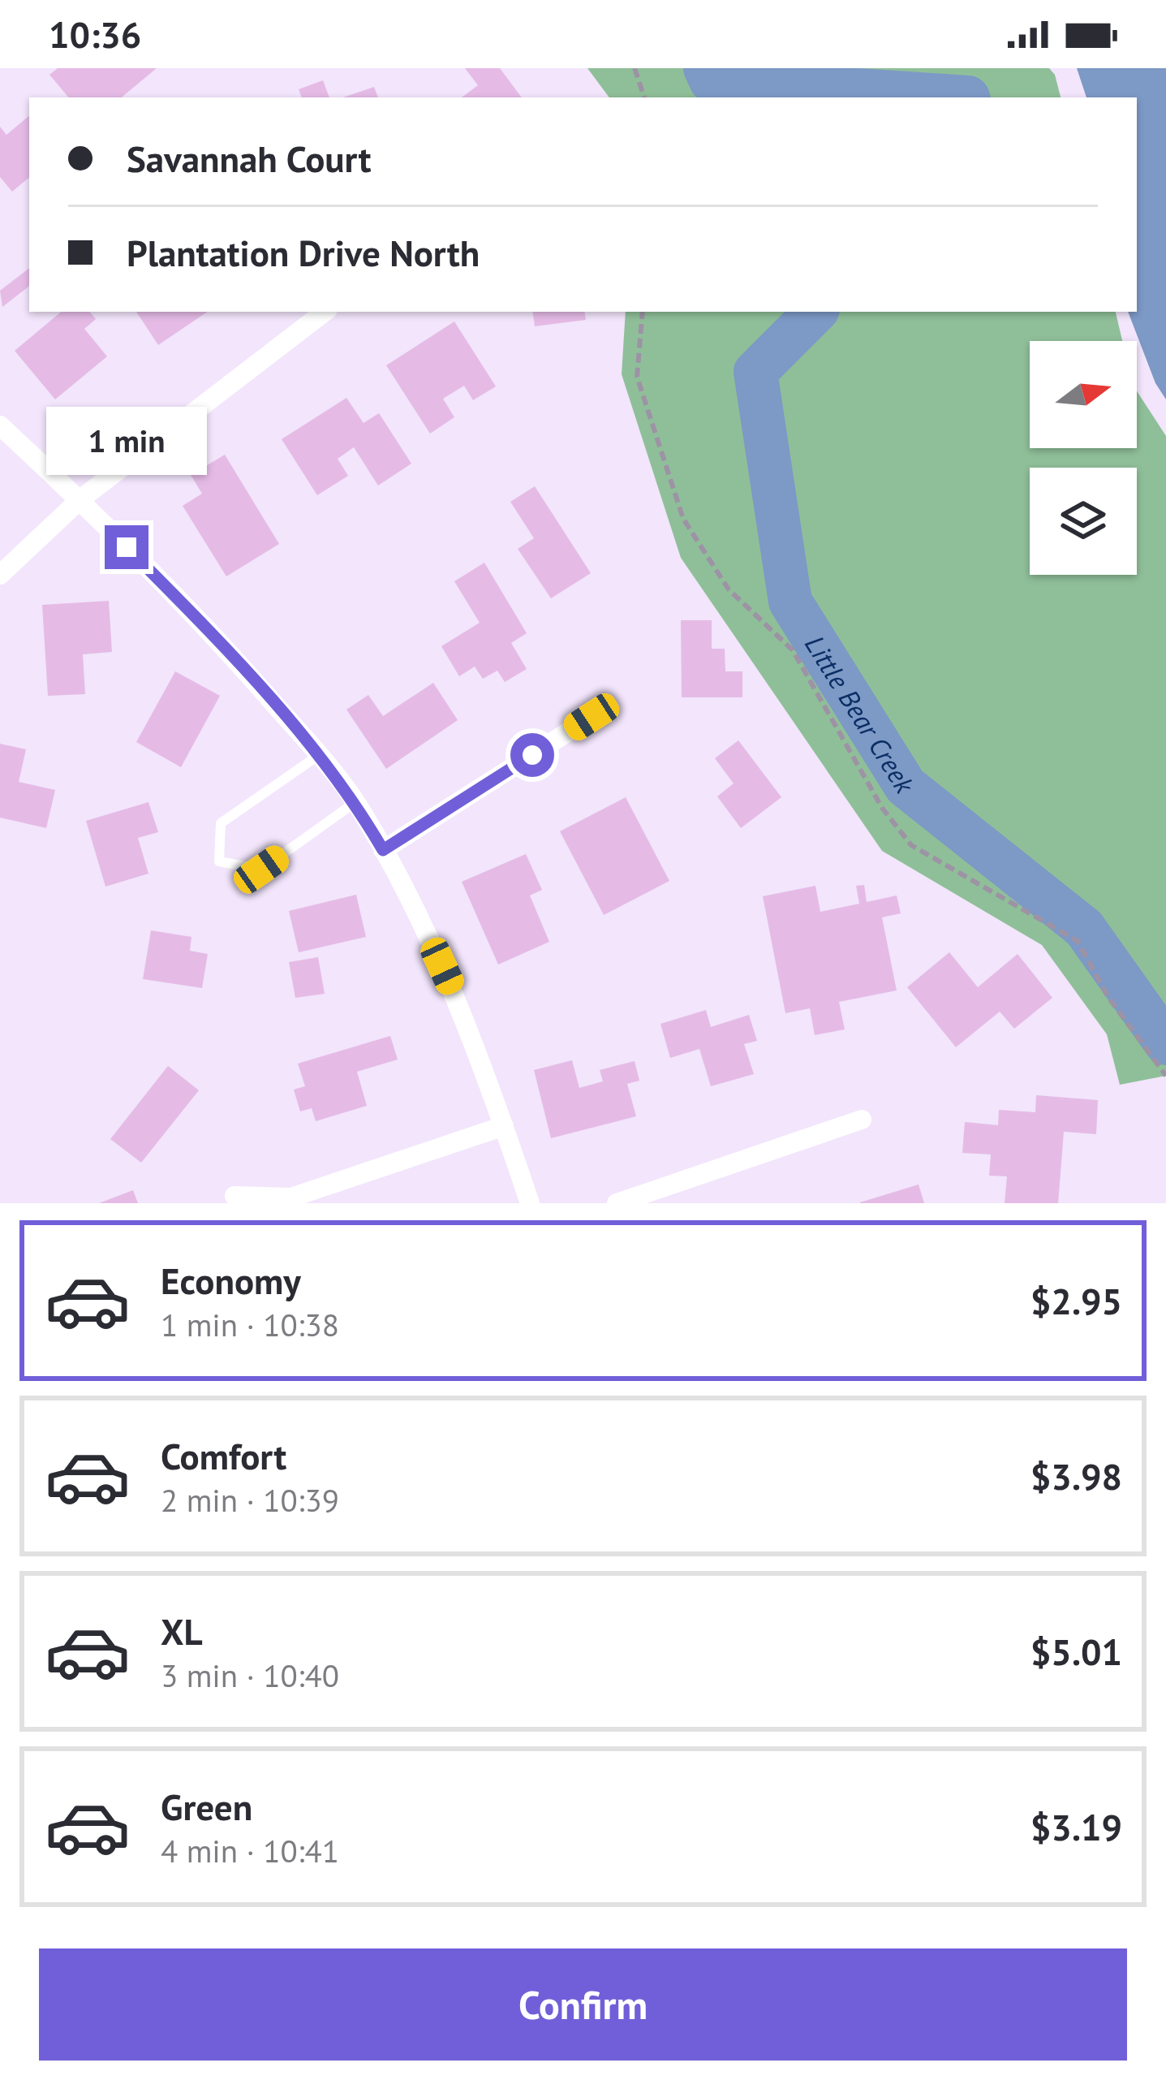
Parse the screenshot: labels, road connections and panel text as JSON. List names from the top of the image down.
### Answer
{
  "water": ["Little Bear Creek"],
  "north": "right",
  "page": {
    "status": "10:36",
    "banner": ["Savannah Court", "Plantation Drive North"],
    "bubble": "1 min",
    "list": [
      {
        "name": "Economy",
        "note": "1 min · 10:38",
        "value": "$2.95"
      },
      {
        "name": "Comfort",
        "note": "2 min · 10:39",
        "value": "$3.98"
      },
      {
        "name": "XL",
        "note": "3 min · 10:40",
        "value": "$5.01"
      },
      {
        "name": "Green",
        "note": "4 min · 10:41",
        "value": "$3.19"
      }
    ],
    "buttons": "Confirm"
  }
}
